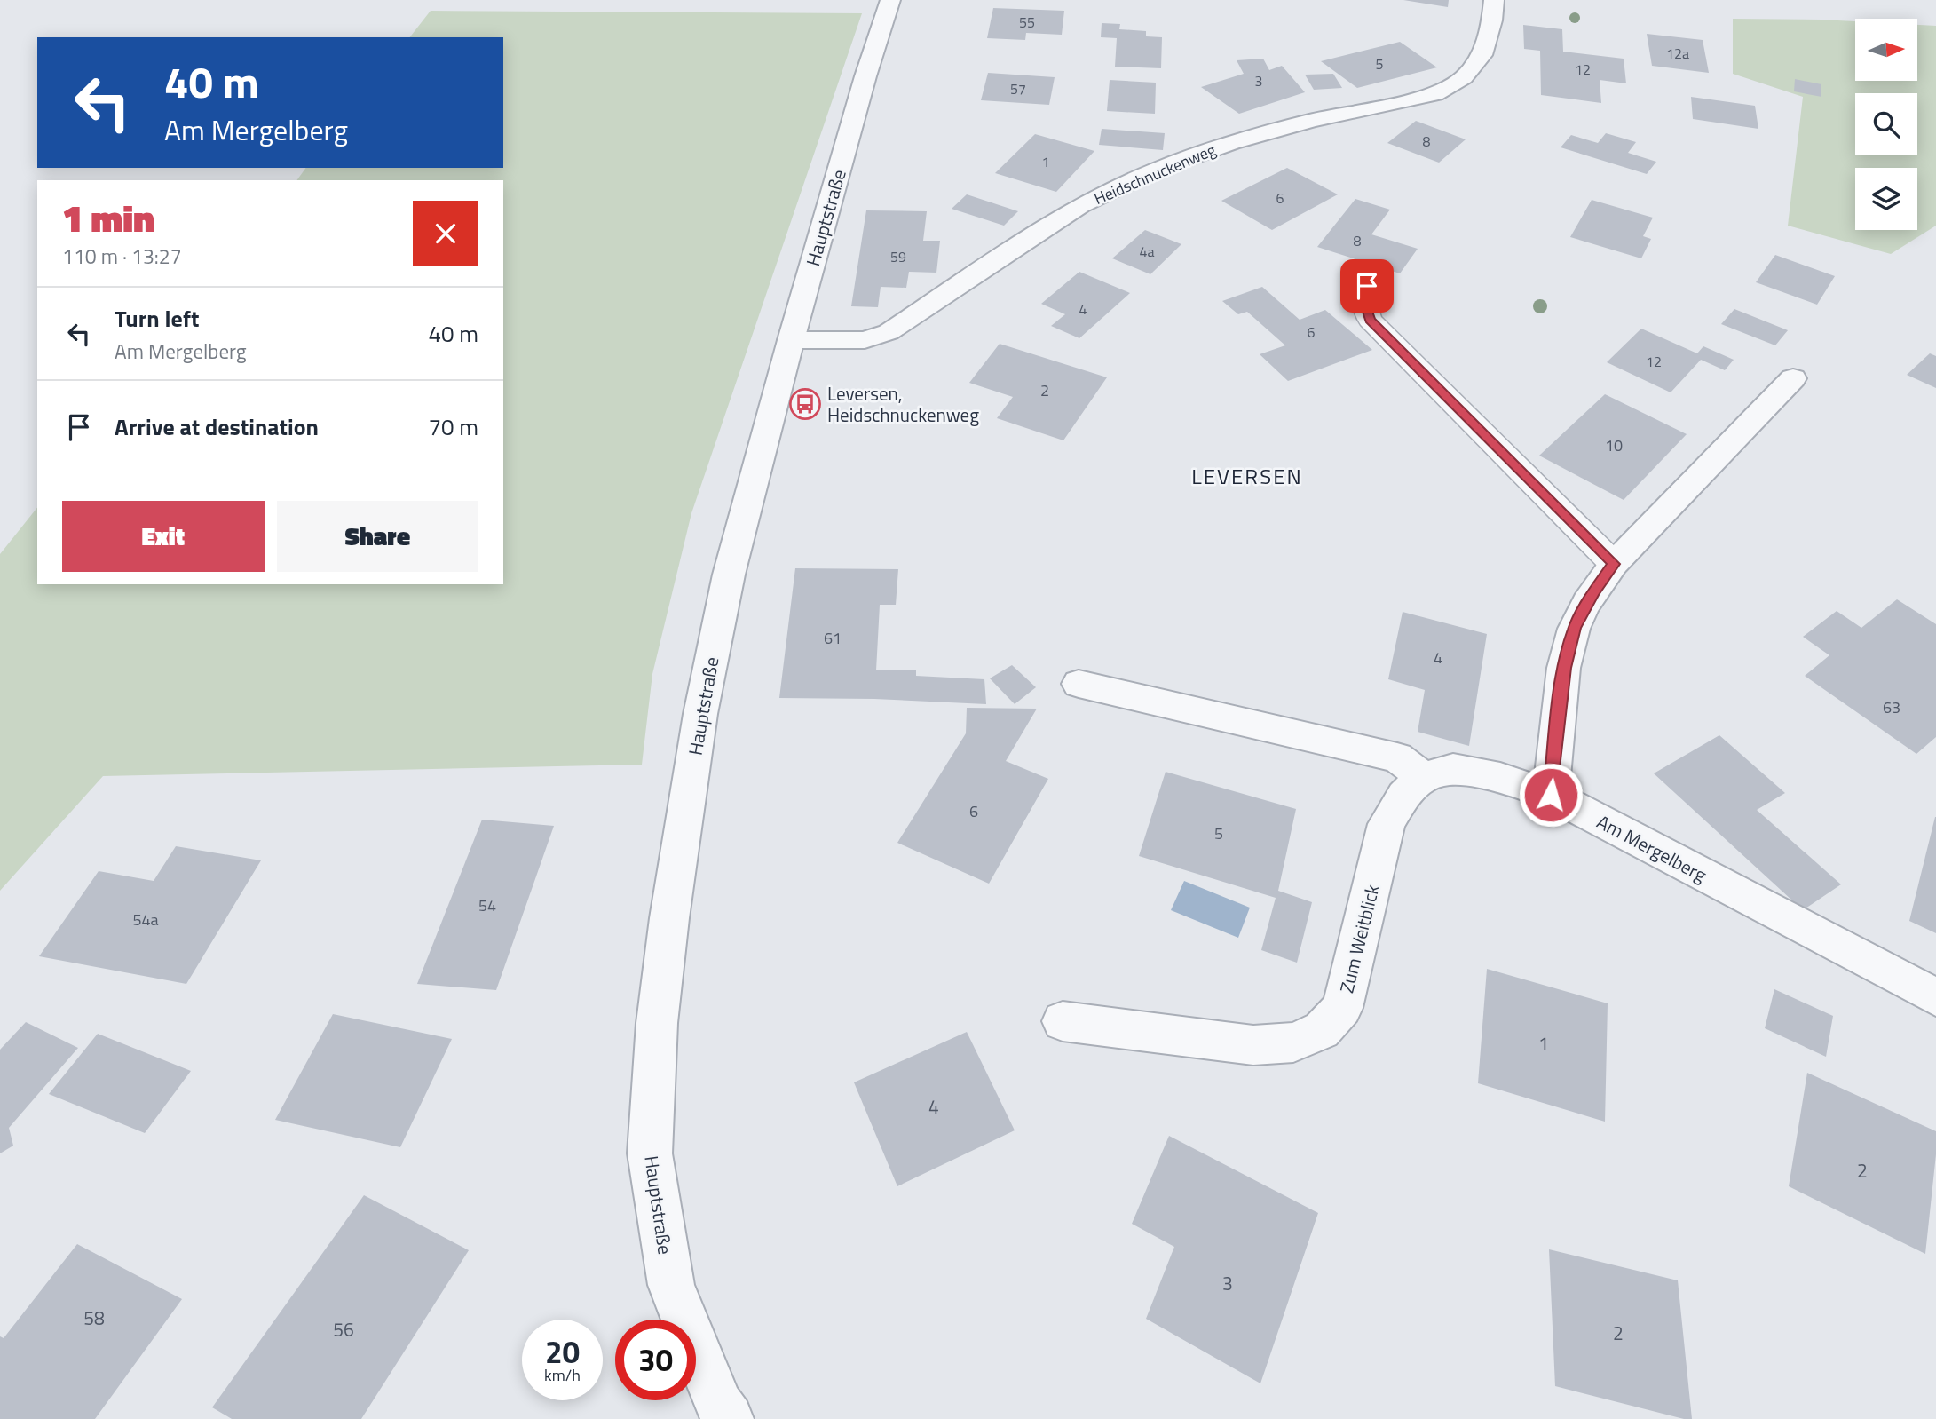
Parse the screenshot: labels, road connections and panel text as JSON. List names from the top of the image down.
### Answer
{
  "streets": {
    "street": [
      "Heidschnuckenweg",
      "Hauptstraße",
      "Am Mergelberg",
      "Zum Weitblick"
    ]
  },
  "crossings": [
    ["Heidschnuckenweg", "Hauptstraße"],
    ["Am Mergelberg", "Zum Weitblick"]
  ],
  "districts": ["LEVERSEN"],
  "places": {
    "bus stop": ["Leversen, Heidschnuckenweg"]
  },
  "house_numbers": [
    "55",
    "12a",
    "5",
    "12",
    "3",
    "57",
    "8",
    "1",
    "6",
    "8",
    "4a",
    "59",
    "4",
    "6",
    "12",
    "2",
    "10",
    "61",
    "4",
    "63",
    "6",
    "5",
    "54",
    "54a",
    "1",
    "4",
    "2",
    "3",
    "58",
    "56",
    "2"
  ],
  "north": "right",
  "page": {
    "turn": ["40 m", "Am Mergelberg"],
    "heading": ["1 min", "110 m · 13:27"],
    "list": [
      {
        "name": "Turn left",
        "note": "Am Mergelberg",
        "value": "40 m"
      },
      {
        "name": "Arrive at destination",
        "value": "70 m"
      }
    ],
    "buttons": ["Exit", "Share"],
    "speed": "20 km/h",
    "limit": "30"
  }
}
